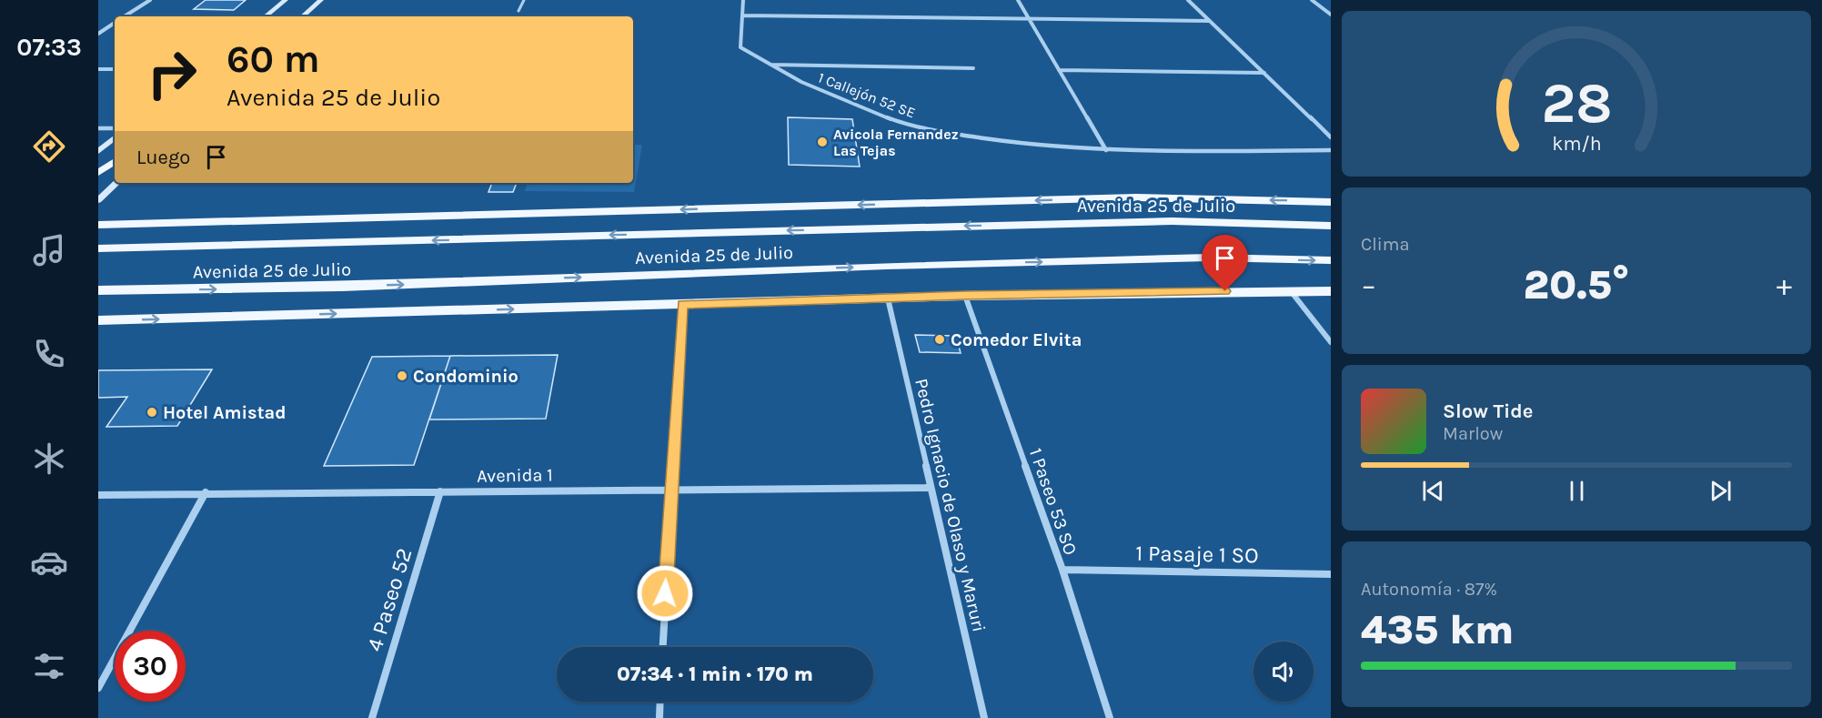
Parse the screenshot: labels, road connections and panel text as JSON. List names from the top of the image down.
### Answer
{
  "streets": {
    "main road": ["Avenida 25 de Julio"],
    "street": [
      "1 Callejón 52 SE",
      "Avenida 1",
      "1 Paseo 53 SO",
      "Pedro Ignacio de Olaso y Maruri",
      "1 Pasaje 1 SO",
      "4 Paseo 52"
    ]
  },
  "crossings": [
    ["Avenida 1", "Pedro Ignacio de Olaso y Maruri"],
    ["Avenida 1", "4 Paseo 52"],
    ["1 Paseo 53 SO", "1 Pasaje 1 SO"]
  ],
  "places": [
    "Avicola Fernandez Las Tejas",
    "Comedor Elvita",
    "Condominio",
    "Hotel Amistad"
  ],
  "page": {
    "tabs": "07:33",
    "turn": ["60 m", "Avenida 25 de Julio"],
    "then": "Luego",
    "tile": [
      "Clima",
      ["Autonomía · 87%", "435 km"]
    ],
    "heat": ["−", "20.5°", "+"],
    "song": ["Slow Tide", "Marlow"],
    "limit": "30",
    "trip": "07:34 · 1 min · 170 m",
    "gauge": ["28", "km/h"]
  }
}
